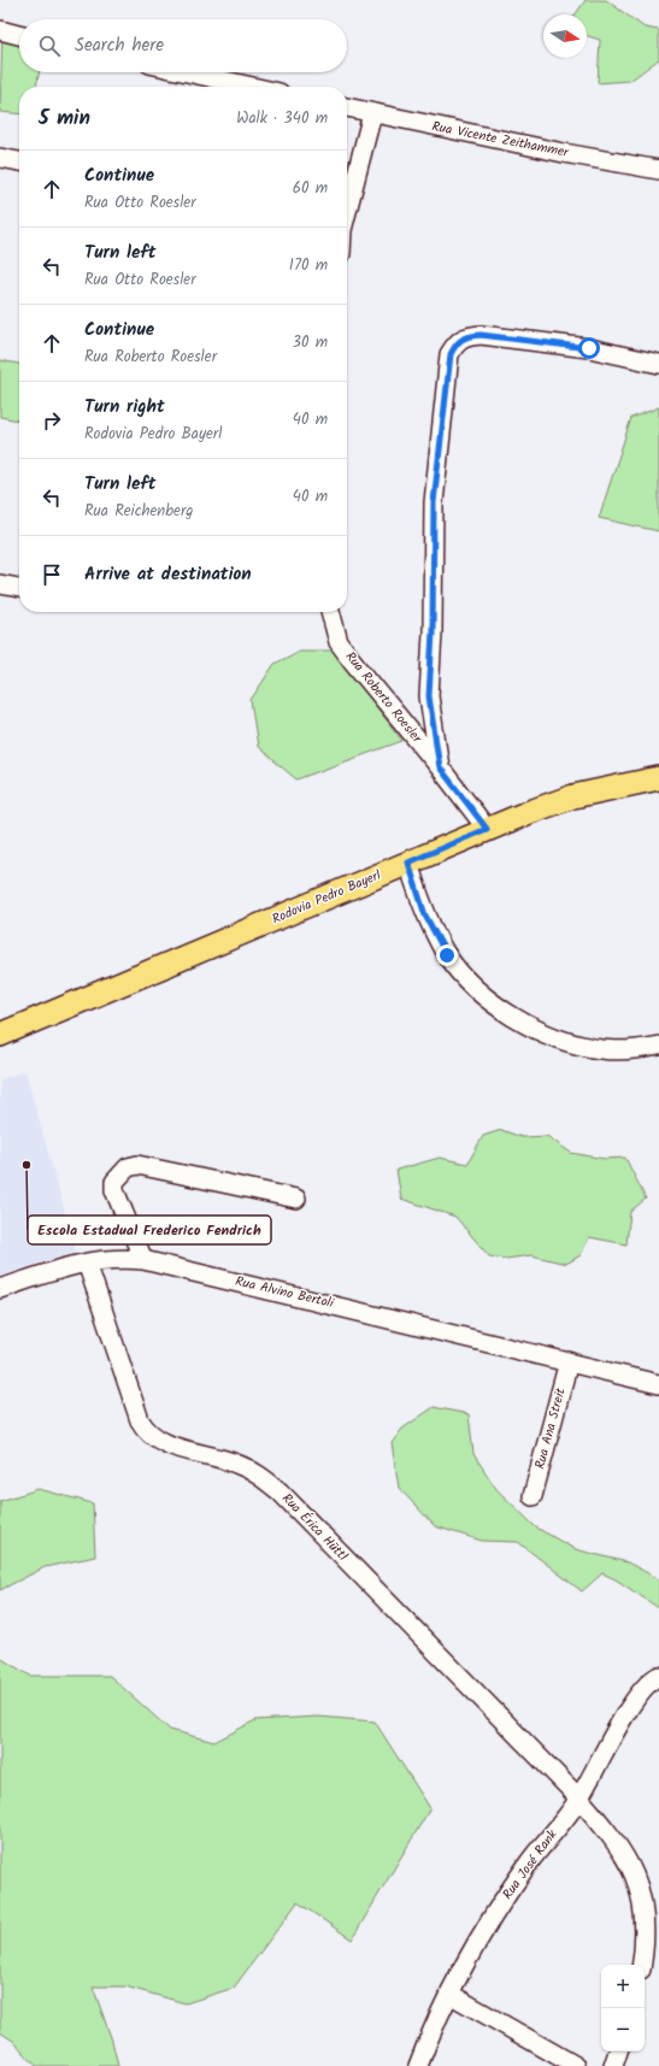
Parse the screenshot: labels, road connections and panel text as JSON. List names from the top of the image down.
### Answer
{
  "streets": {
    "main road": ["Rodovia Pedro Bayerl"],
    "street": [
      "Rua Vicente Zeithammer",
      "Rua Roberto Roesler",
      "Rua Alvino Bertoli",
      "Rua Ana Streit",
      "Rua Érica Hüttl",
      "Rua José Rank"
    ]
  },
  "crossings": [
    ["Rua Roberto Roesler", "Rodovia Pedro Bayerl"],
    ["Rua Alvino Bertoli", "Rua Ana Streit"],
    ["Rua Alvino Bertoli", "Rua Érica Hüttl"],
    ["Rua Érica Hüttl", "Rua José Rank"]
  ],
  "places": ["Escola Estadual Frederico Fendrich"],
  "north": "right",
  "page": {
    "search": "Search here",
    "heading": ["5 min", "Walk · 340 m"],
    "list": [
      ["Continue", "Rua Otto Roesler", "60 m"],
      ["Turn left", "Rua Otto Roesler", "170 m"],
      ["Continue", "Rua Roberto Roesler", "30 m"],
      ["Turn right", "Rodovia Pedro Bayerl", "40 m"],
      ["Turn left", "Rua Reichenberg", "40 m"],
      "Arrive at destination"
    ],
    "map_buttons": ["+", "−"]
  }
}
